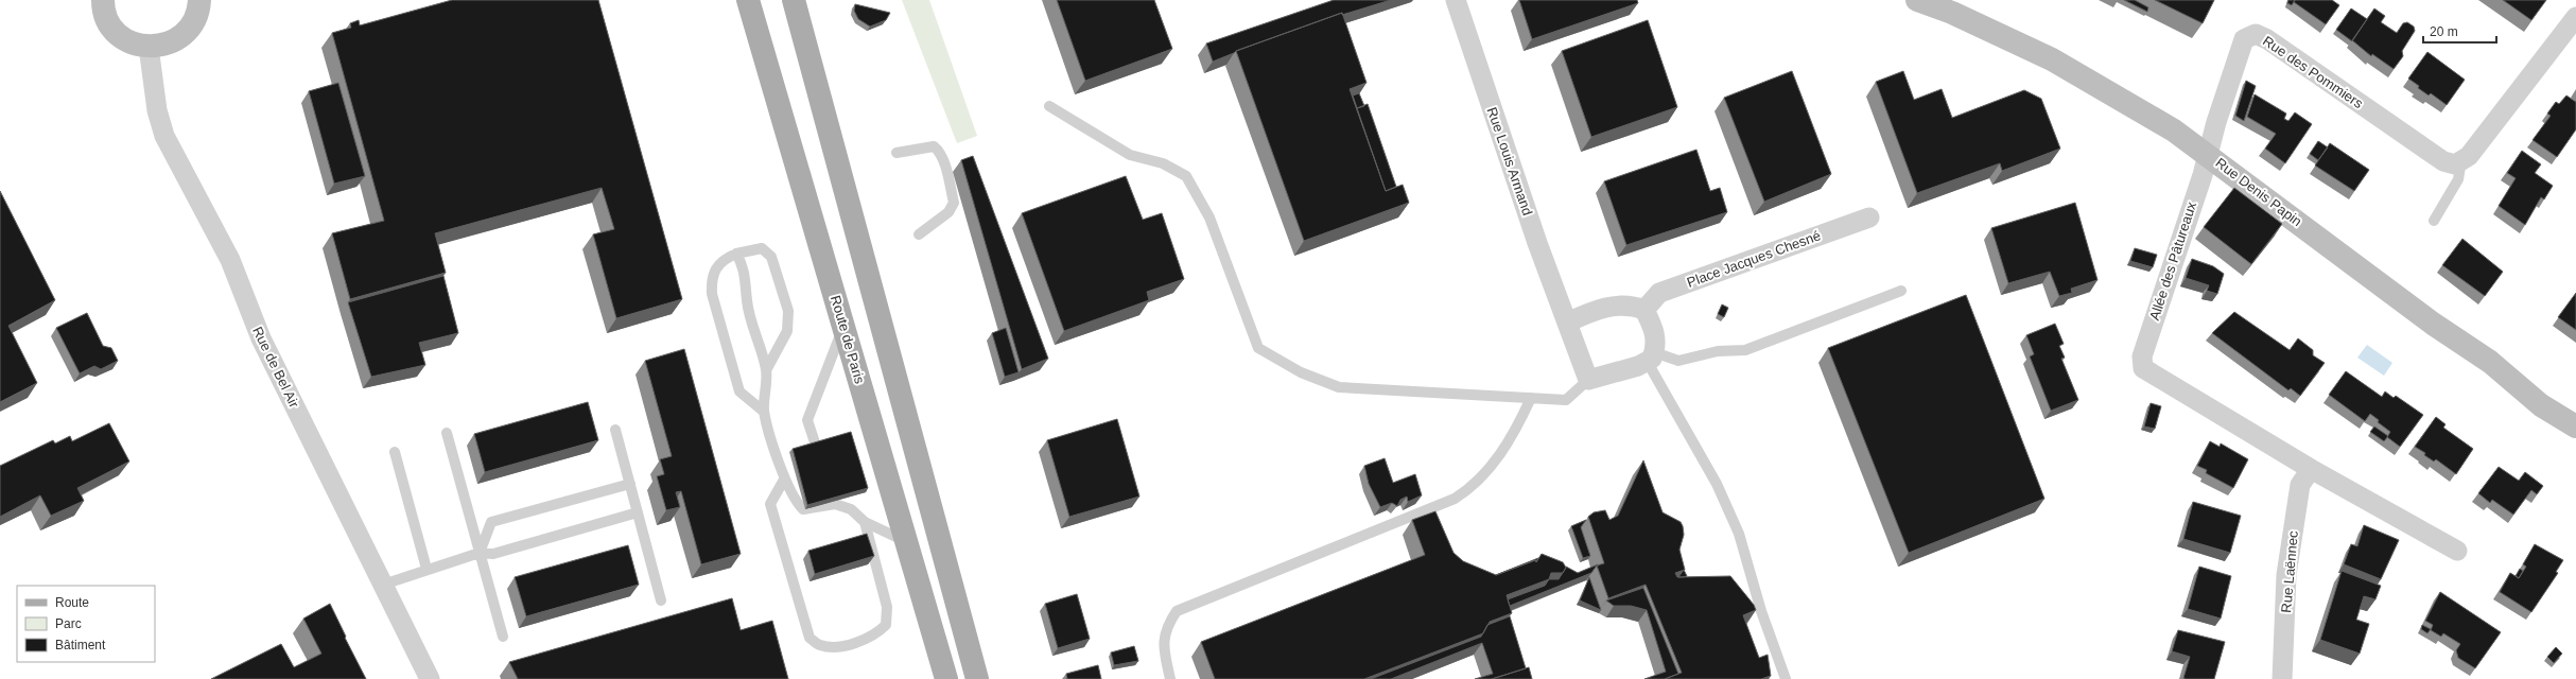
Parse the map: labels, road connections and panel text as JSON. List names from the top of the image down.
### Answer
{
  "streets": {
    "main road": ["Route de Paris"],
    "street": [
      "Rue des Pommiers",
      "Rue Louis Armand",
      "Rue Denis Papin",
      "Place Jacques Chesné",
      "Allée des Pâtureaux",
      "Rue de Bel Air",
      "Rue Laënnec"
    ]
  },
  "crossings": [
    ["Rue des Pommiers", "Rue Denis Papin"],
    ["Rue des Pommiers", "Allée des Pâtureaux"],
    ["Rue Louis Armand", "Place Jacques Chesné"],
    ["Rue Denis Papin", "Allée des Pâtureaux"],
    ["Allée des Pâtureaux", "Rue Laënnec"]
  ],
  "legend": ["Route", "Parc", "Bâtiment"],
  "scale_bar": "20 m"
}
